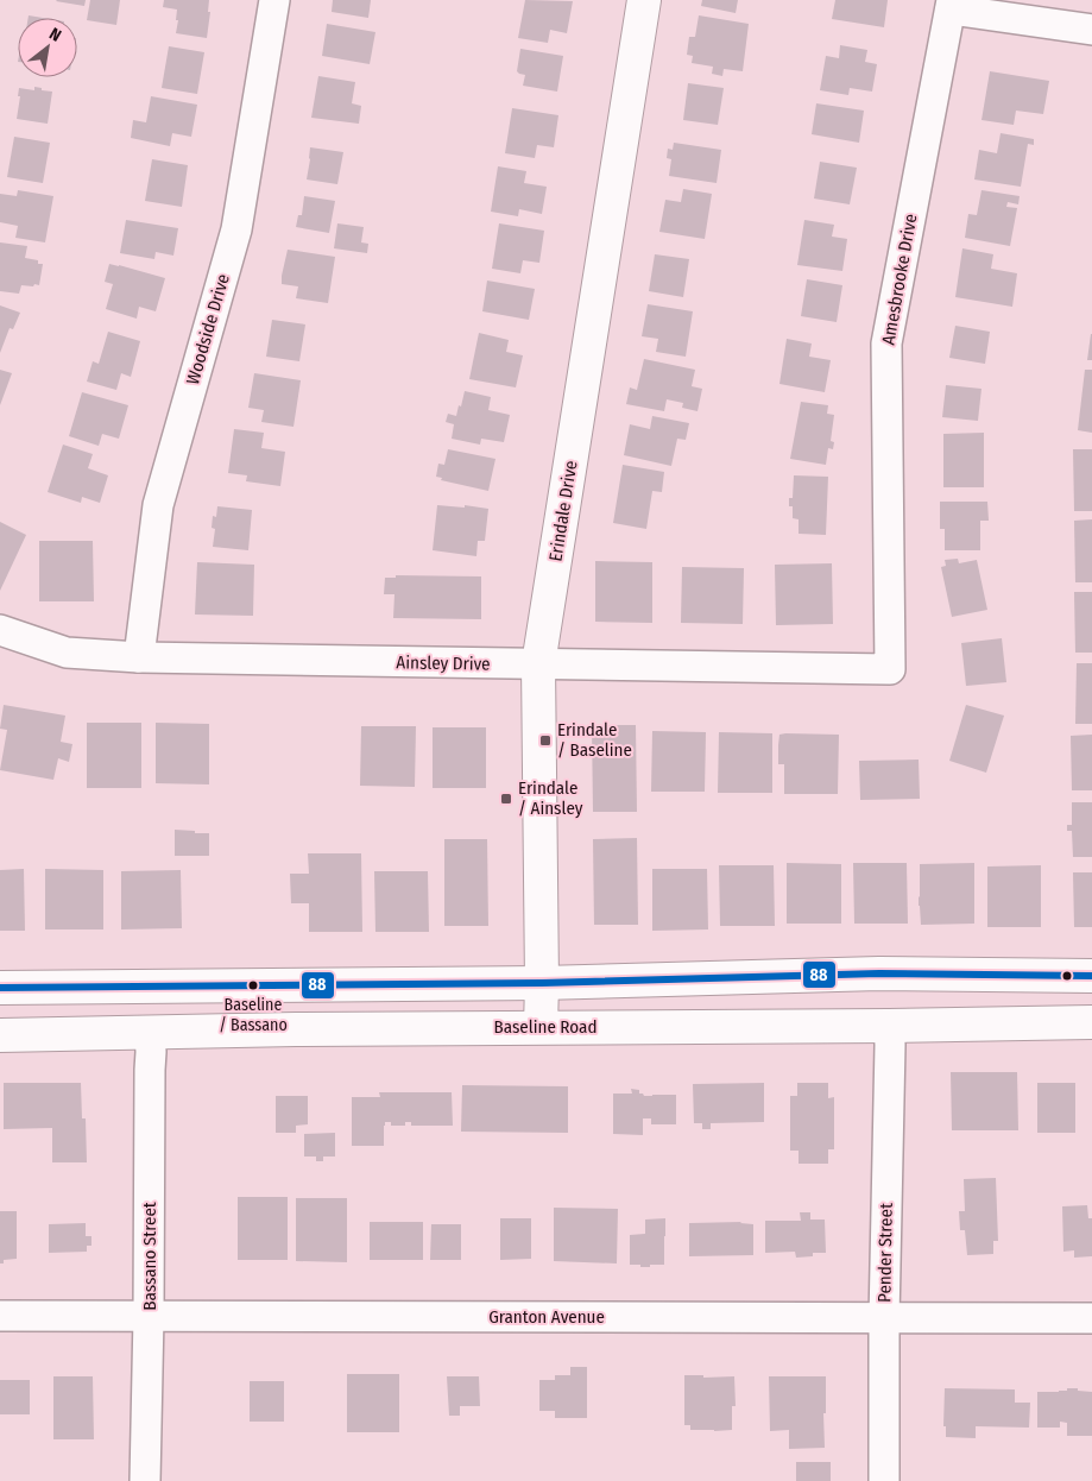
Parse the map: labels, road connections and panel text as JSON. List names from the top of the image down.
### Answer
{
  "streets": {
    "main road": ["Erindale Drive", "Baseline Road"],
    "street": [
      "Amesbrooke Drive",
      "Woodside Drive",
      "Ainsley Drive",
      "Pender Street",
      "Bassano Street",
      "Granton Avenue"
    ]
  },
  "crossings": [
    ["Amesbrooke Drive", "Ainsley Drive"],
    ["Woodside Drive", "Ainsley Drive"],
    ["Erindale Drive", "Ainsley Drive"],
    ["Erindale Drive", "Baseline Road"],
    ["Baseline Road", "Pender Street"],
    ["Baseline Road", "Bassano Street"],
    ["Pender Street", "Granton Avenue"],
    ["Bassano Street", "Granton Avenue"]
  ],
  "places": {
    "transit": ["Erindale / Baseline", "Erindale / Ainsley"],
    "other": ["Baseline / Bassano"]
  },
  "lines": ["transit line 88"],
  "north": "top right"
}
